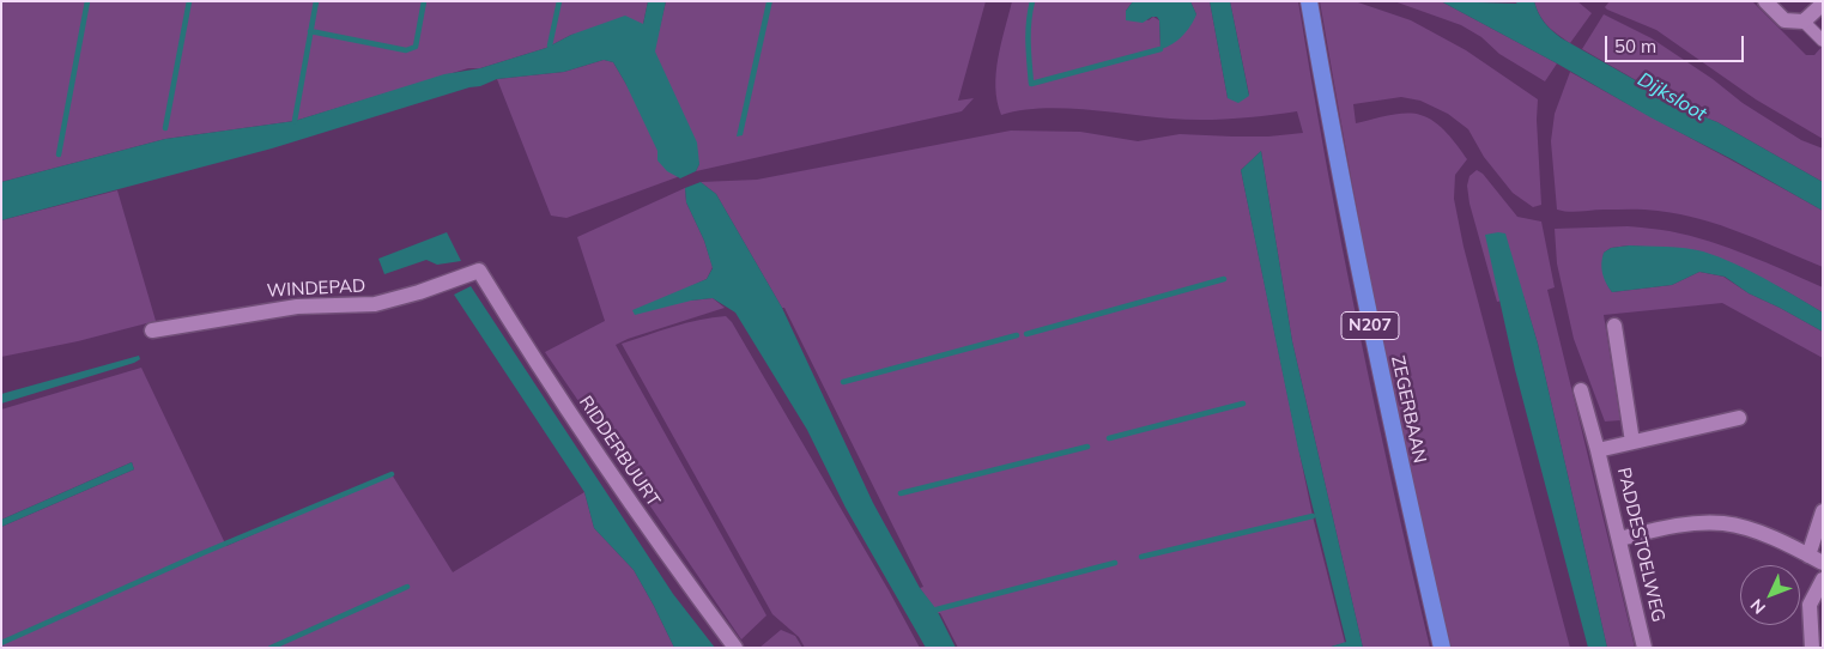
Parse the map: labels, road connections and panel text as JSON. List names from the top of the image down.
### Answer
{
  "streets": {
    "main road": ["N207", "ZEGERBAAN"],
    "street": ["WINDEPAD", "RIDDERBUURT", "PADDESTOELWEG"]
  },
  "crossings": [
    ["WINDEPAD", "RIDDERBUURT"]
  ],
  "water": ["Dijksloot"],
  "scale_bar": "50 m",
  "north": "bottom left"
}
